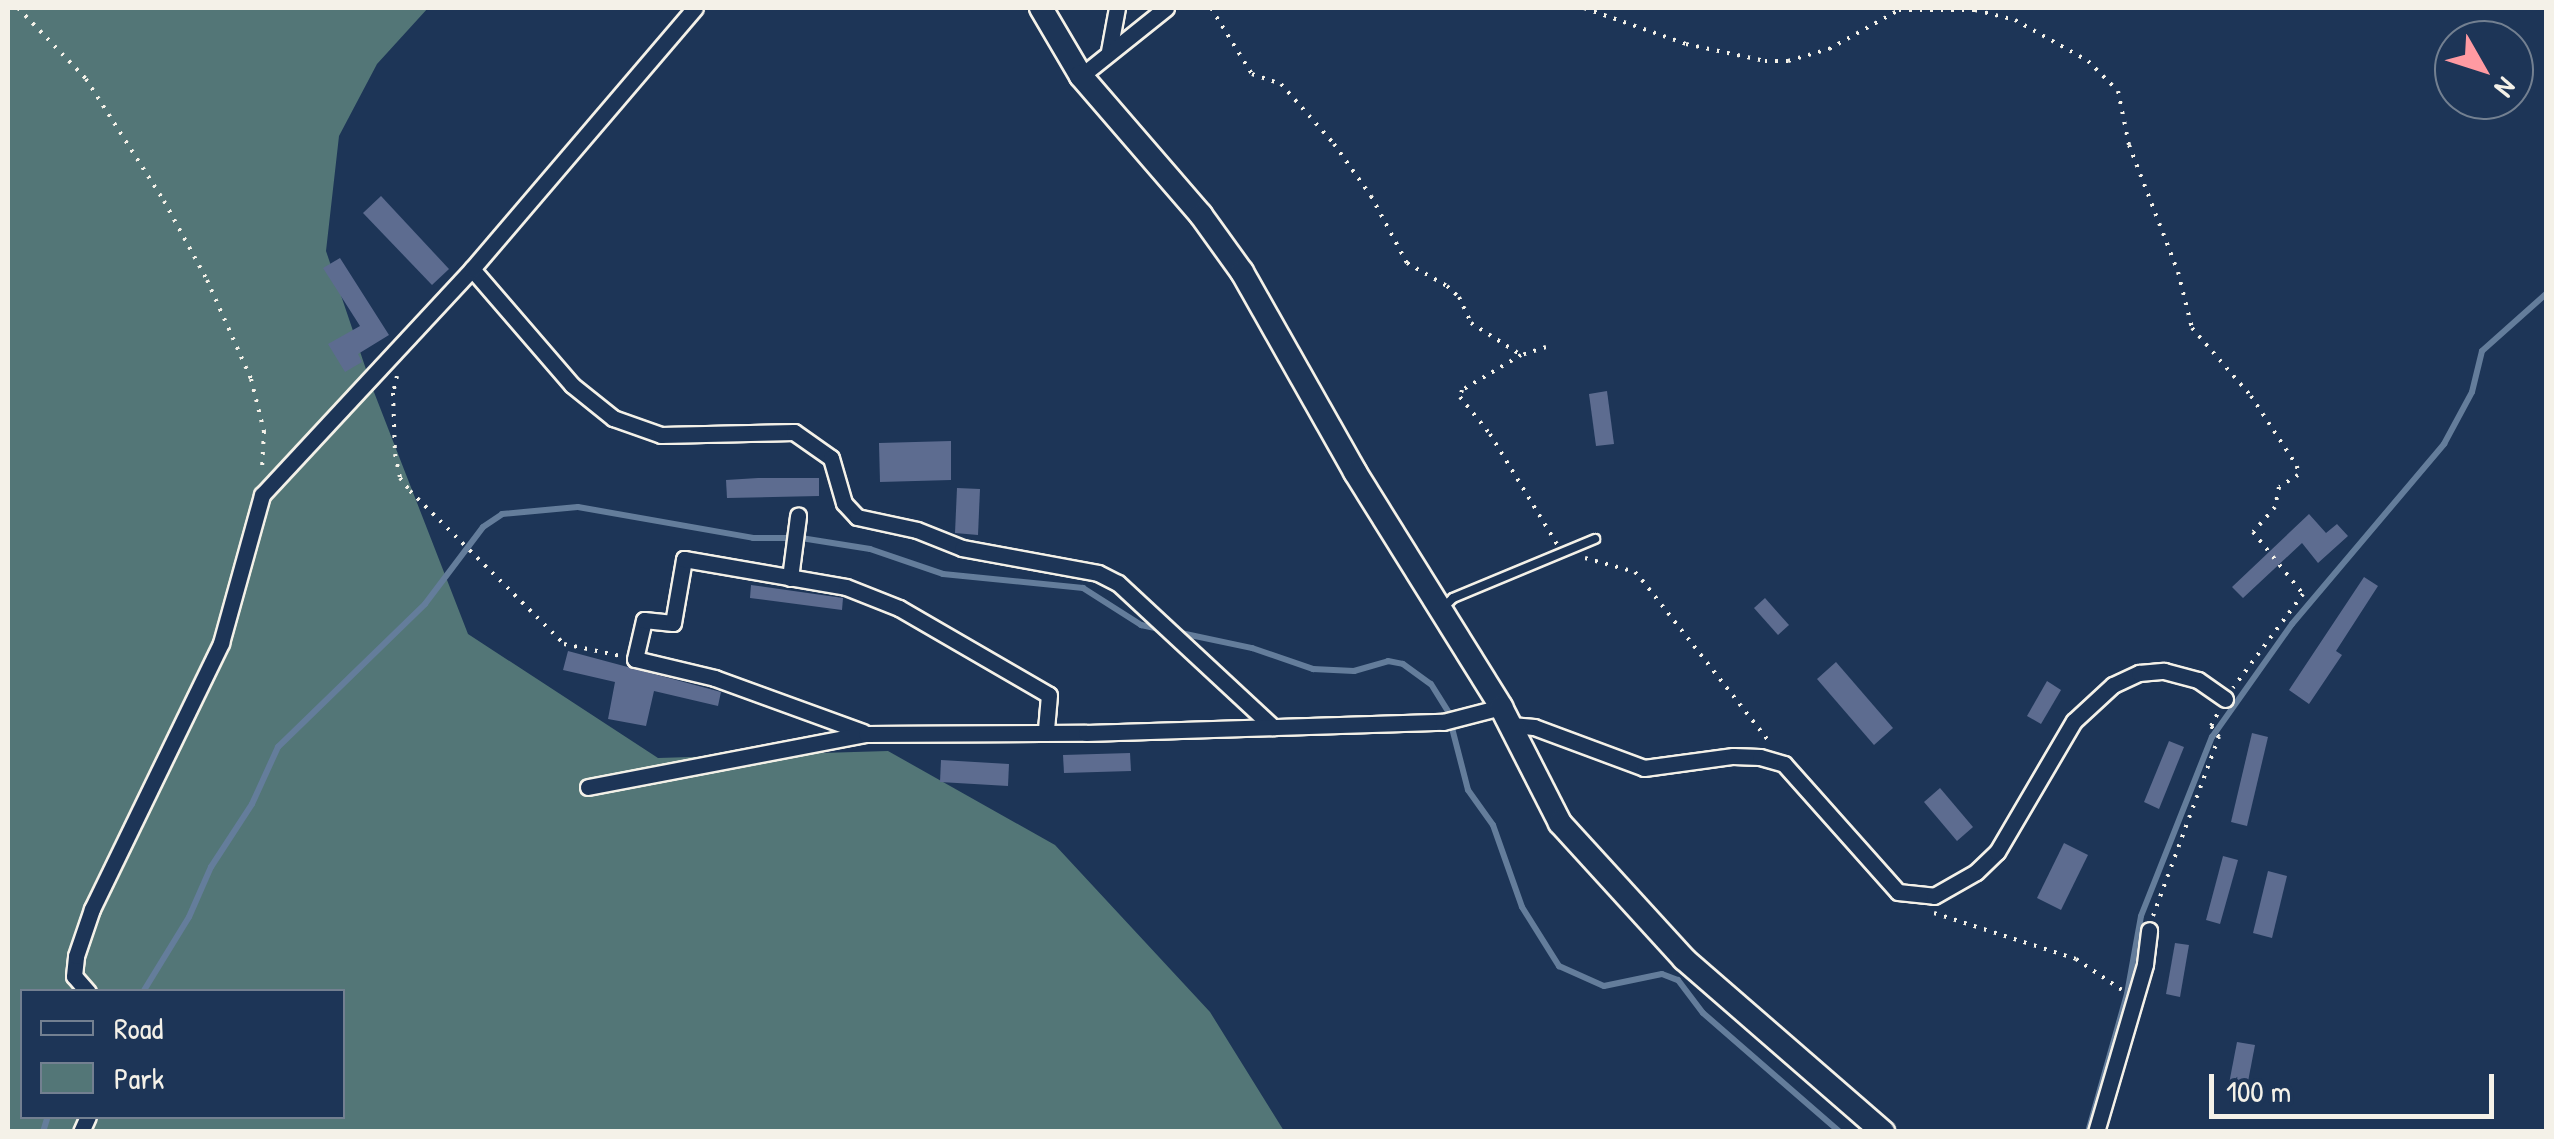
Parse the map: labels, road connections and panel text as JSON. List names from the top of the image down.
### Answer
{
  "legend": ["Road", "Park"],
  "scale_bar": "100 m",
  "north": "bottom right"
}
